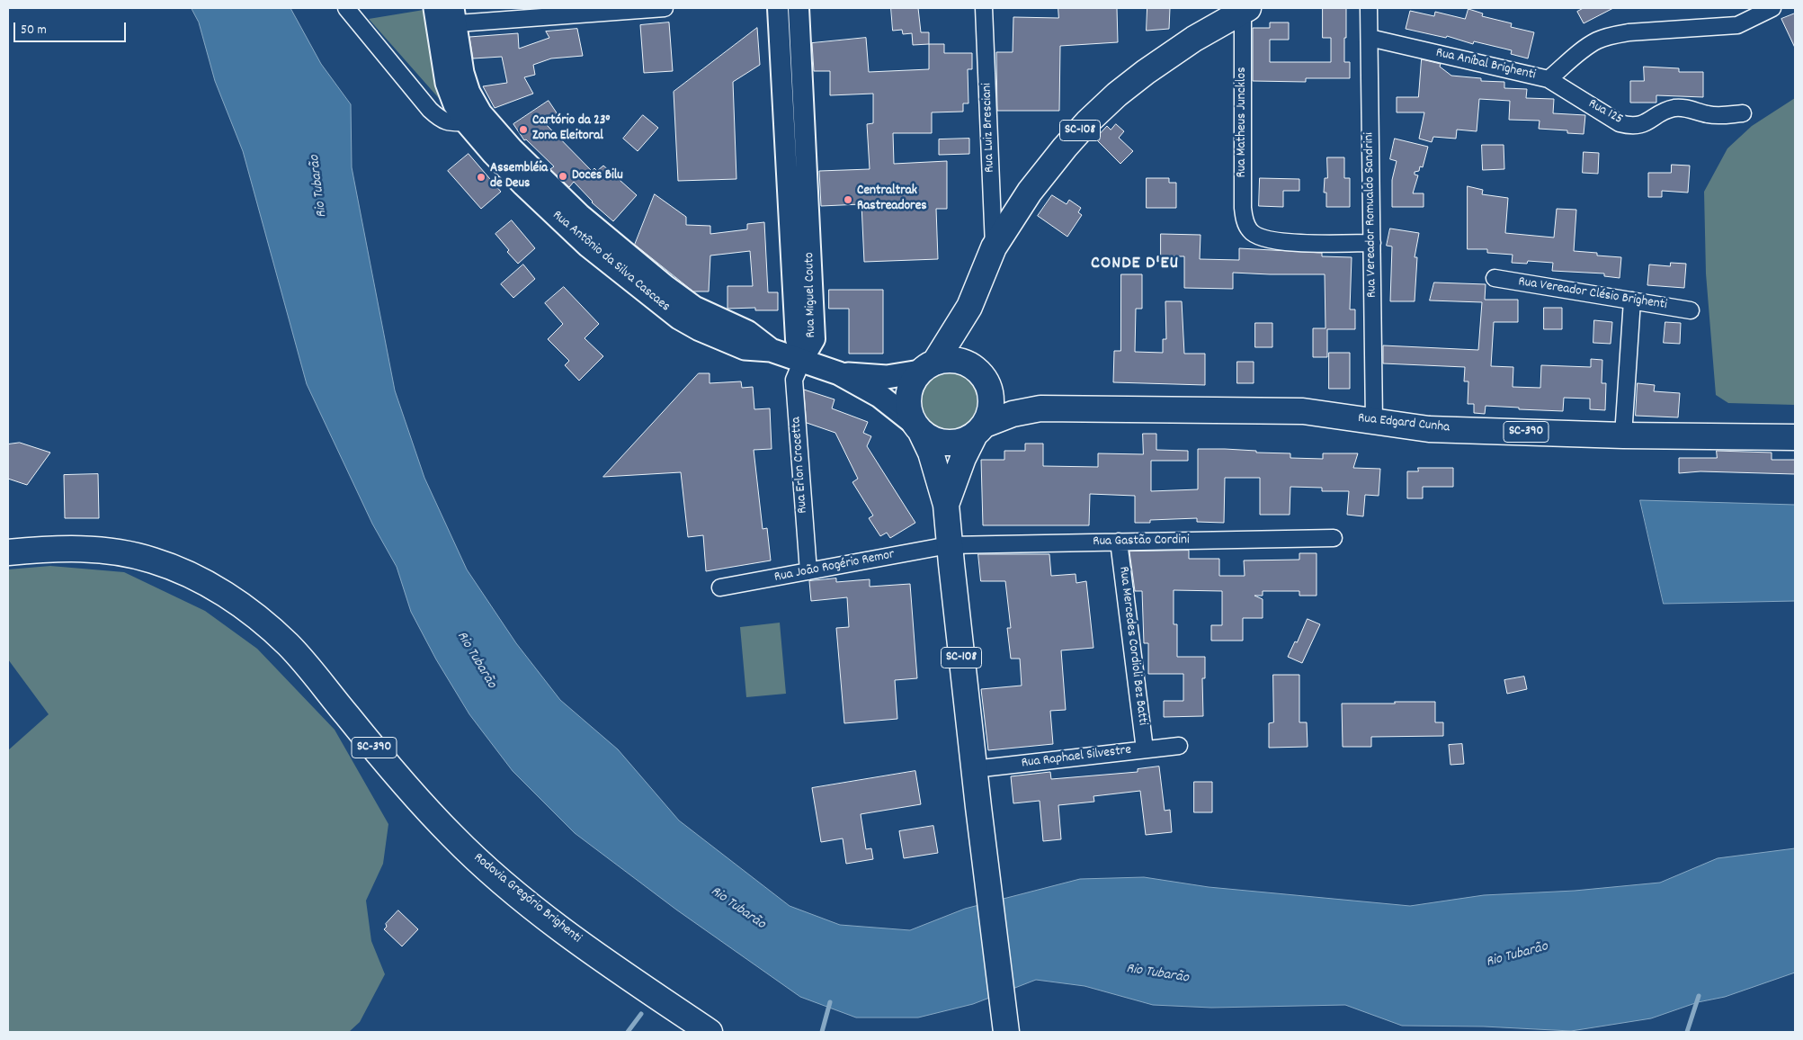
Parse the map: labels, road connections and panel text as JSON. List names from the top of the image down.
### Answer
{
  "streets": {
    "main road": [
      "SC-108",
      "Rua Antônio da Silva Cascaes",
      "Rua Edgard Cunha",
      "SC-390",
      "Rodovia Gregório Brighenti"
    ],
    "street": [
      "Rua Aníbal Brighenti",
      "Rua 125",
      "Rua Matheus Juncklos",
      "Rua Luiz Bresciani",
      "Rua Vereador Romualdo Sandrini",
      "Rua Vereador Clésio Brighenti",
      "Rua Miguel Couto",
      "Rua Erlon Crocetta",
      "Rua Gastão Cordini",
      "Rua João Rogério Remor",
      "Rua Mercedes Cordioli Bez Batti",
      "Rua Raphael Silvestre"
    ]
  },
  "crossings": [
    ["Rua Aníbal Brighenti", "Rua 125"],
    ["Rua Aníbal Brighenti", "Rua Vereador Romualdo Sandrini"],
    ["Rua Matheus Juncklos", "SC-108"],
    ["Rua Matheus Juncklos", "Rua Vereador Romualdo Sandrini"],
    ["Rua Luiz Bresciani", "SC-108"],
    ["SC-108", "Rua Antônio da Silva Cascaes"],
    ["SC-108", "Rua Edgard Cunha"],
    ["SC-108", "Rua Gastão Cordini"],
    ["SC-108", "Rua João Rogério Remor"],
    ["SC-108", "Rua Raphael Silvestre"],
    ["Rua Vereador Romualdo Sandrini", "Rua Edgard Cunha"],
    ["Rua Antônio da Silva Cascaes", "Rua Miguel Couto"],
    ["Rua Antônio da Silva Cascaes", "Rua Edgard Cunha"],
    ["Rua Antônio da Silva Cascaes", "Rua Erlon Crocetta"],
    ["Rua Miguel Couto", "Rua Erlon Crocetta"],
    ["Rua Erlon Crocetta", "Rua João Rogério Remor"],
    ["Rua Gastão Cordini", "Rua João Rogério Remor"],
    ["Rua Gastão Cordini", "Rua Mercedes Cordioli Bez Batti"],
    ["Rua Mercedes Cordioli Bez Batti", "Rua Raphael Silvestre"]
  ],
  "districts": ["CONDE D'EU"],
  "water": ["Rio Tubarão"],
  "places": [
    "Cartório da 23° Zona Eleitoral",
    "Doces Bilu",
    "Assembléia de Deus",
    "Centraltrak Rastreadores"
  ],
  "scale_bar": "50 m"
}
